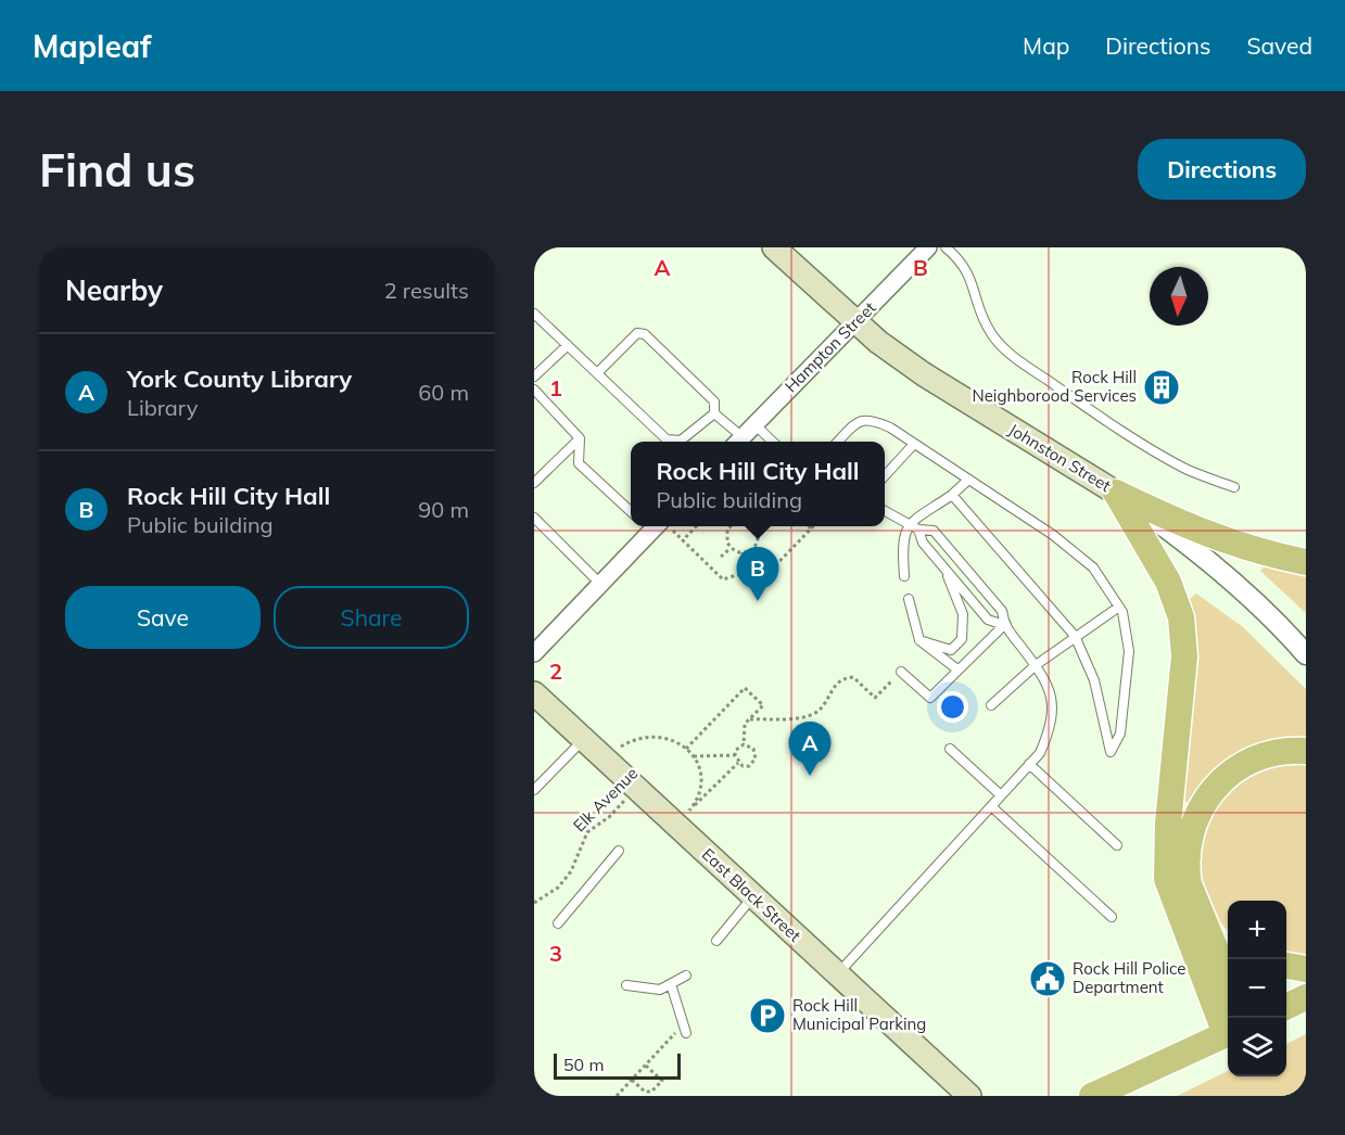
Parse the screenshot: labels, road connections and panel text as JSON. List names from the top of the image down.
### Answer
{
  "streets": {
    "main road": ["Johnston Street", "East Black Street"],
    "street": ["Hampton Street"],
    "path": ["Elk Avenue"]
  },
  "crossings": [
    ["Hampton Street", "Johnston Street"],
    ["Elk Avenue", "East Black Street"]
  ],
  "places": {
    "building": ["Rock Hill Neighborood Services"],
    "public building": ["Rock Hill Police Department"],
    "parking": ["Rock Hill Municipal Parking"]
  },
  "scale_bar": "50 m",
  "north": "bottom",
  "page": {
    "header": "Mapleaf",
    "nav": ["Map", "Directions", "Saved"],
    "buttons": [
      "Directions",
      ["Save", "Share"]
    ],
    "title": "Find us",
    "heading": ["Nearby", "2 results"],
    "list": [
      {
        "mark": "A",
        "name": "York County Library",
        "note": "Library",
        "value": "60 m"
      },
      {
        "mark": "B",
        "name": "Rock Hill City Hall",
        "note": "Public building",
        "value": "90 m"
      }
    ],
    "popup": ["Rock Hill City Hall", "Public building"],
    "pins": ["B", "A"],
    "map_buttons": ["+", "−"],
    "scale": "50 m"
  },
  "grid": {
    "columns": ["A", "B"],
    "rows": ["1", "2", "3"]
  }
}
